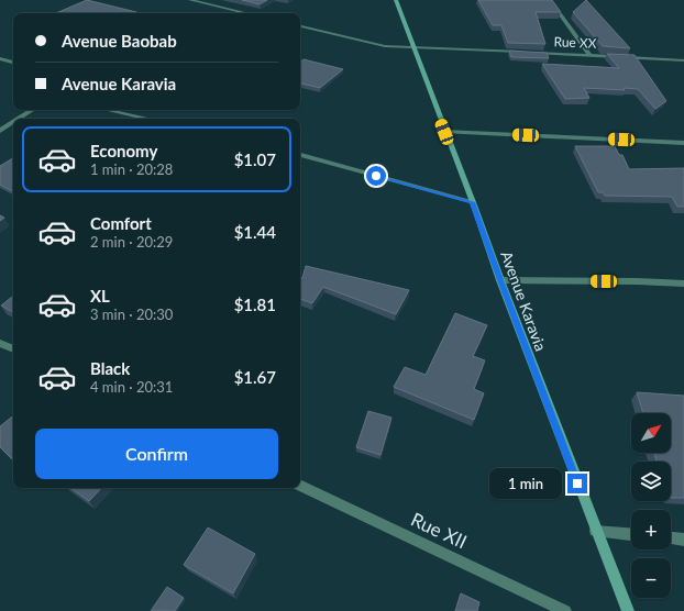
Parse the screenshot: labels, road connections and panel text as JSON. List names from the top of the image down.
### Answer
{
  "streets": {
    "street": ["Rue XX", "Avenue Karavia", "Rue XII"]
  },
  "crossings": [
    ["Rue XX", "Avenue Karavia"]
  ],
  "north": "top right",
  "page": {
    "banner": ["Avenue Baobab", "Avenue Karavia"],
    "list": [
      {
        "name": "Economy",
        "note": "1 min · 20:28",
        "value": "$1.07"
      },
      {
        "name": "Comfort",
        "note": "2 min · 20:29",
        "value": "$1.44"
      },
      {
        "name": "XL",
        "note": "3 min · 20:30",
        "value": "$1.81"
      },
      {
        "name": "Black",
        "note": "4 min · 20:31",
        "value": "$1.67"
      }
    ],
    "map_buttons": ["+", "−"],
    "buttons": "Confirm",
    "bubble": "1 min"
  }
}
